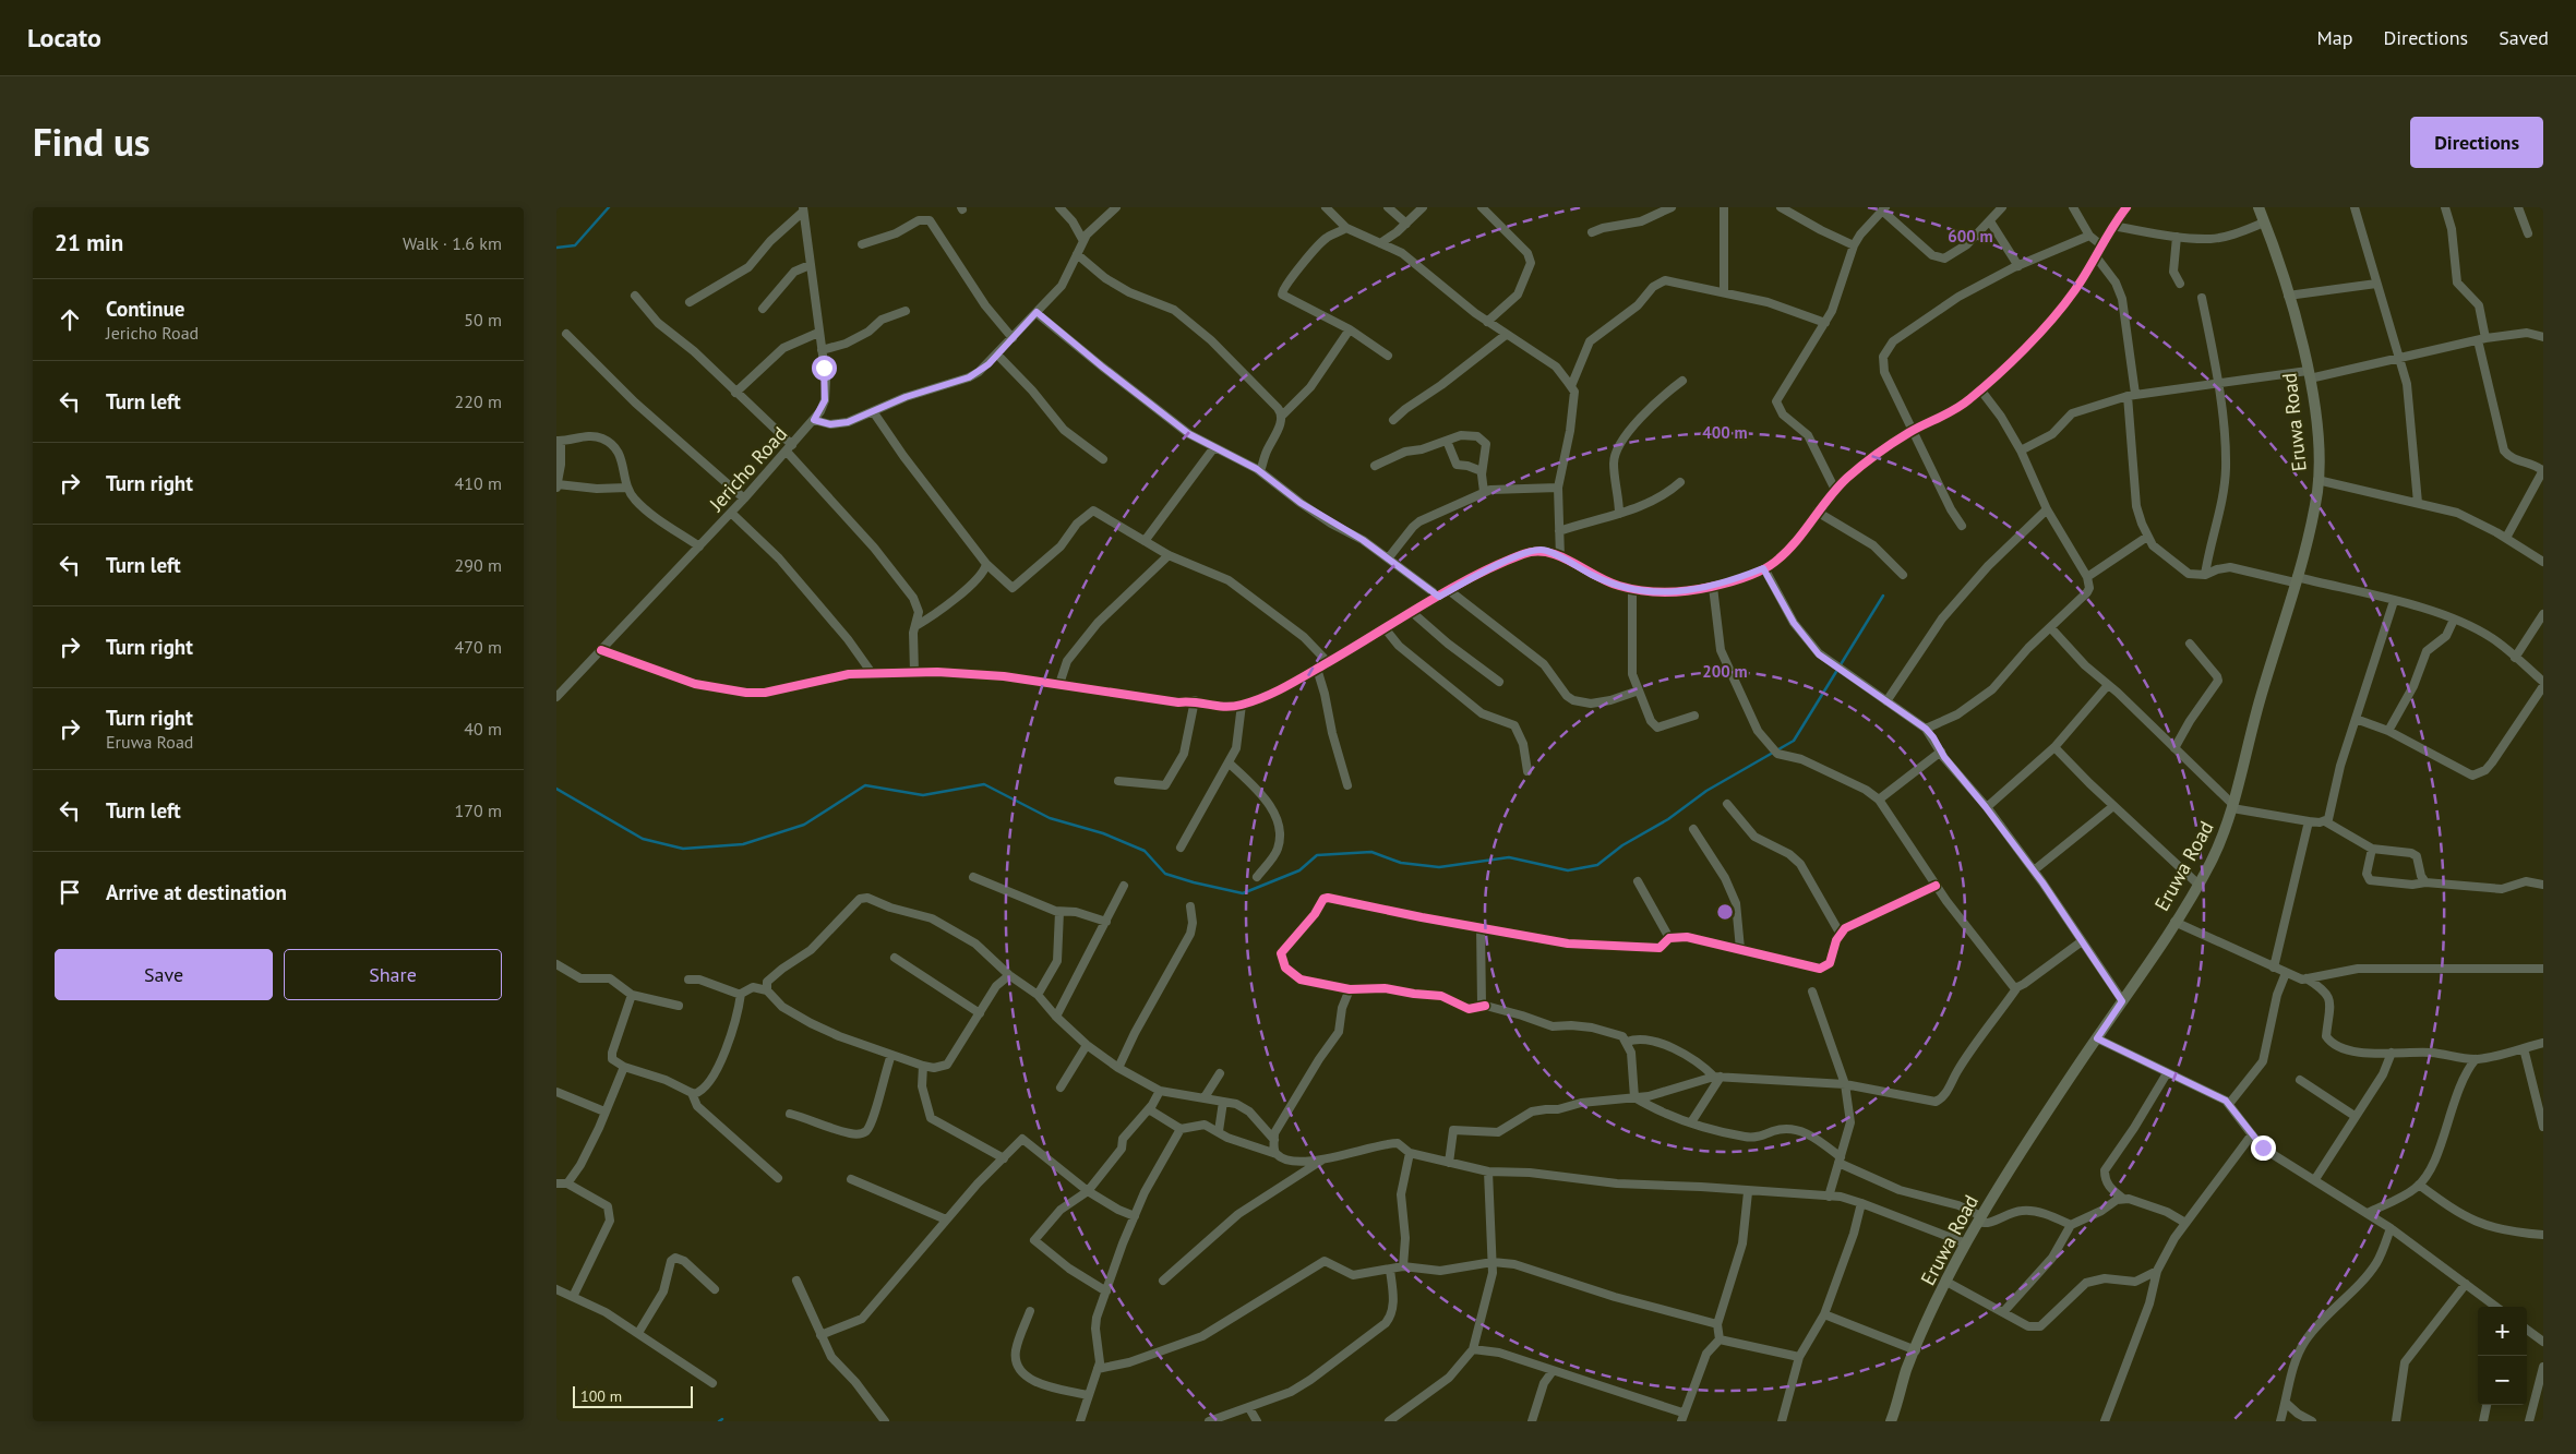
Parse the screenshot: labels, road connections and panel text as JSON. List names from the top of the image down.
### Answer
{
  "streets": {
    "main road": ["Eruwa Road"],
    "street": ["Jericho Road"]
  },
  "scale_bar": "100 m",
  "page": {
    "header": "Locato",
    "nav": ["Map", "Directions", "Saved"],
    "title": "Find us",
    "buttons": [
      "Directions",
      ["Save", "Share"]
    ],
    "heading": ["21 min", "Walk · 1.6 km"],
    "list": [
      ["Continue", "Jericho Road", "50 m"],
      ["Turn left", "220 m"],
      ["Turn right", "410 m"],
      ["Turn left", "290 m"],
      ["Turn right", "470 m"],
      ["Turn right", "Eruwa Road", "40 m"],
      ["Turn left", "170 m"],
      "Arrive at destination"
    ],
    "map_buttons": ["+", "−"],
    "scale": "100 m"
  },
  "rings": ["600 m", "400 m", "200 m"]
}
